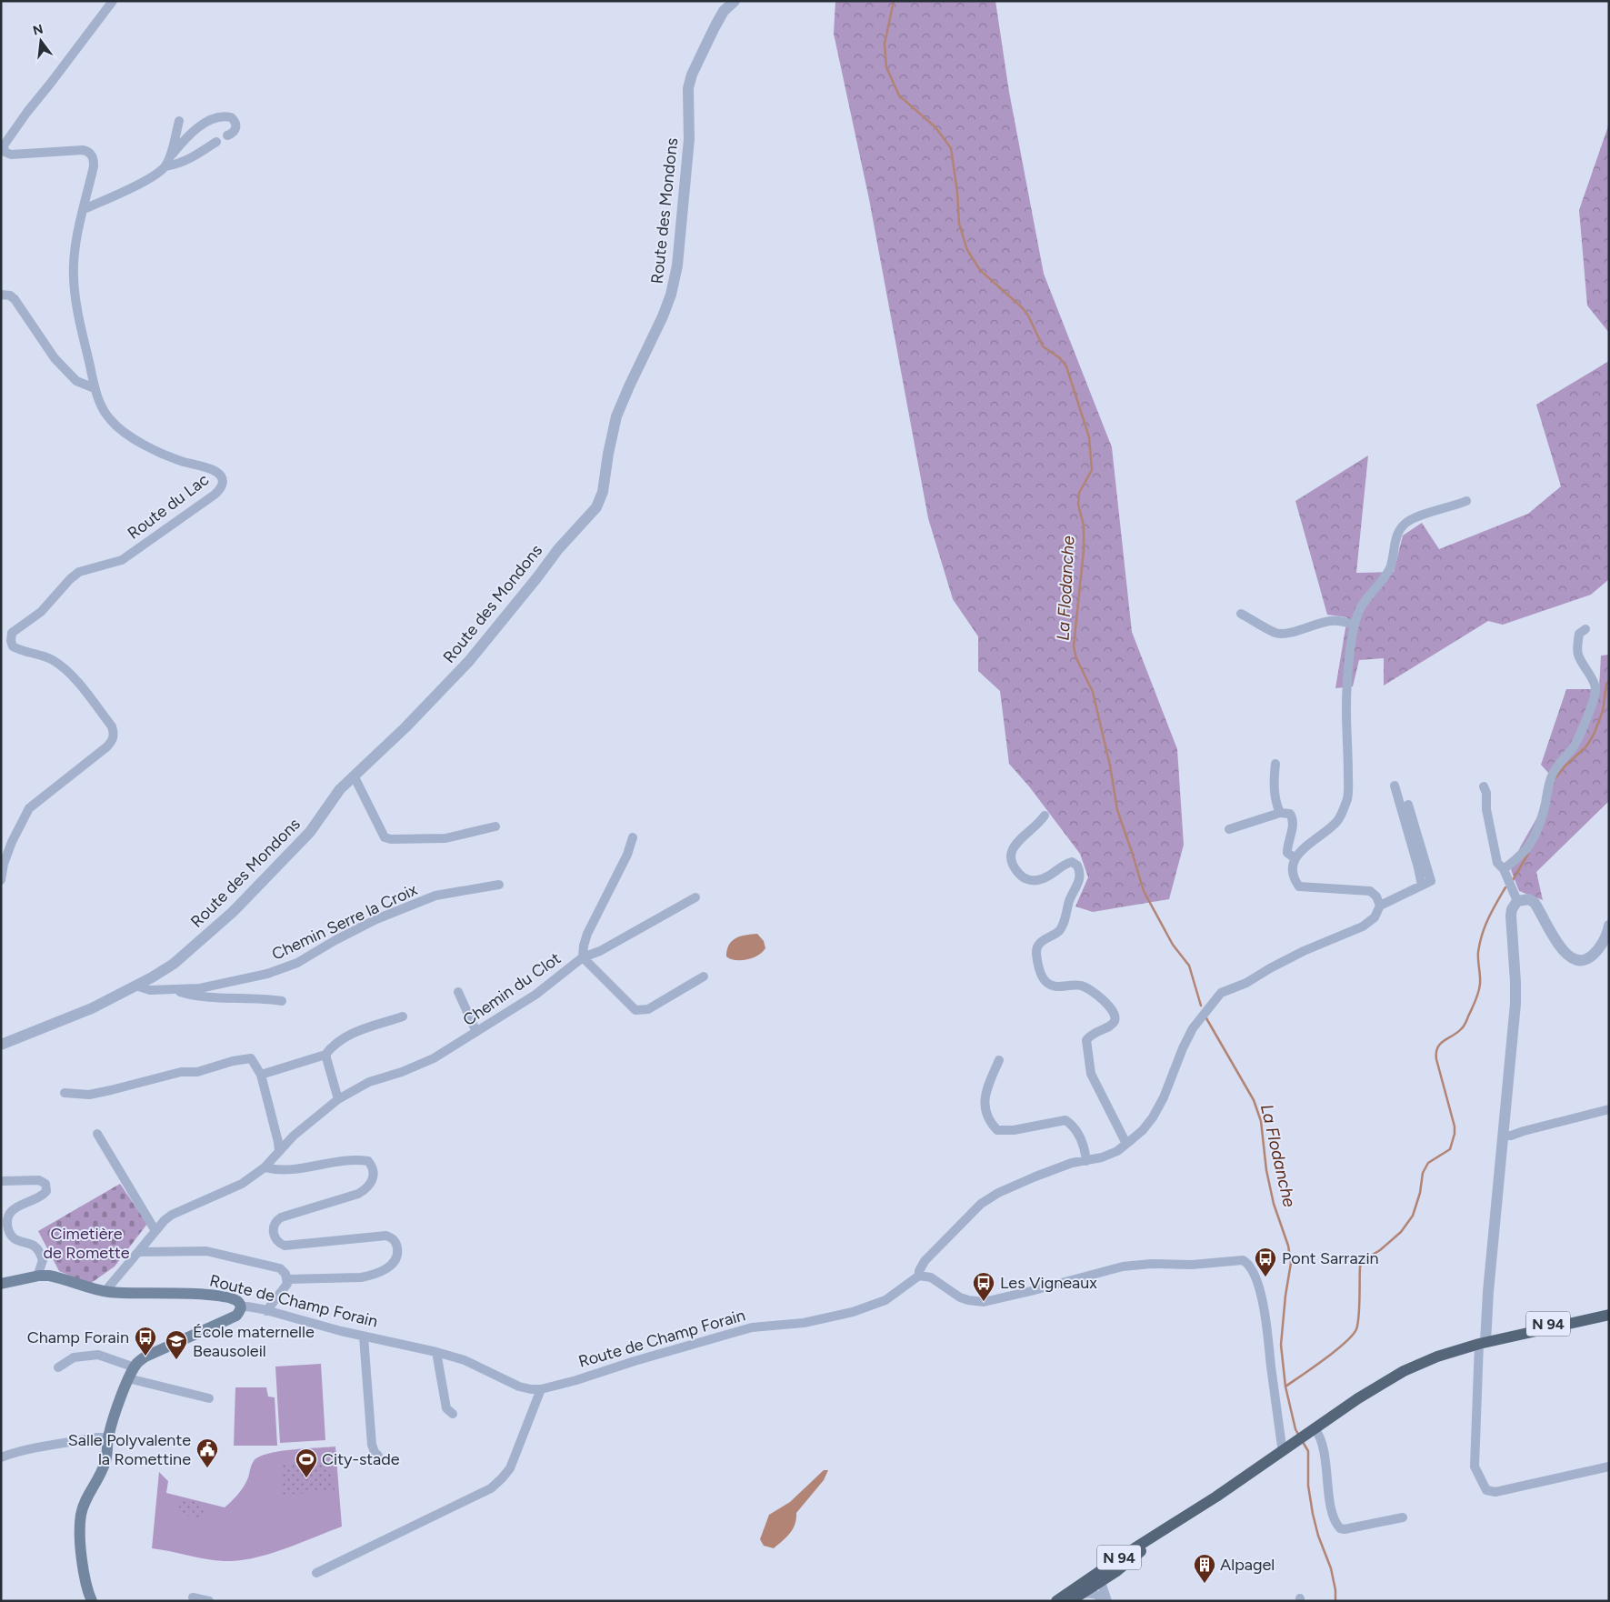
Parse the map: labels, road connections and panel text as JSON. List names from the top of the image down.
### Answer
{
  "streets": {
    "main road": ["Route de Champ Forain", "N 94"],
    "street": [
      "Route des Mondons",
      "Route du Lac",
      "Chemin Serre la Croix",
      "Chemin du Clot"
    ]
  },
  "crossings": [
    ["Route des Mondons", "Chemin Serre la Croix"],
    ["Chemin du Clot", "Route de Champ Forain"]
  ],
  "water": ["La Flodanche"],
  "parks": ["Cimetière de Romette"],
  "places": {
    "bus stop": ["Pont Sarrazin", "Les Vigneaux", "Champ Forain"],
    "school or university": ["École maternelle Beausoleil"],
    "public building": ["Salle Polyvalente la Romettine"],
    "sports": ["City-stade"],
    "building": ["Alpagel"]
  },
  "north": "top"
}
